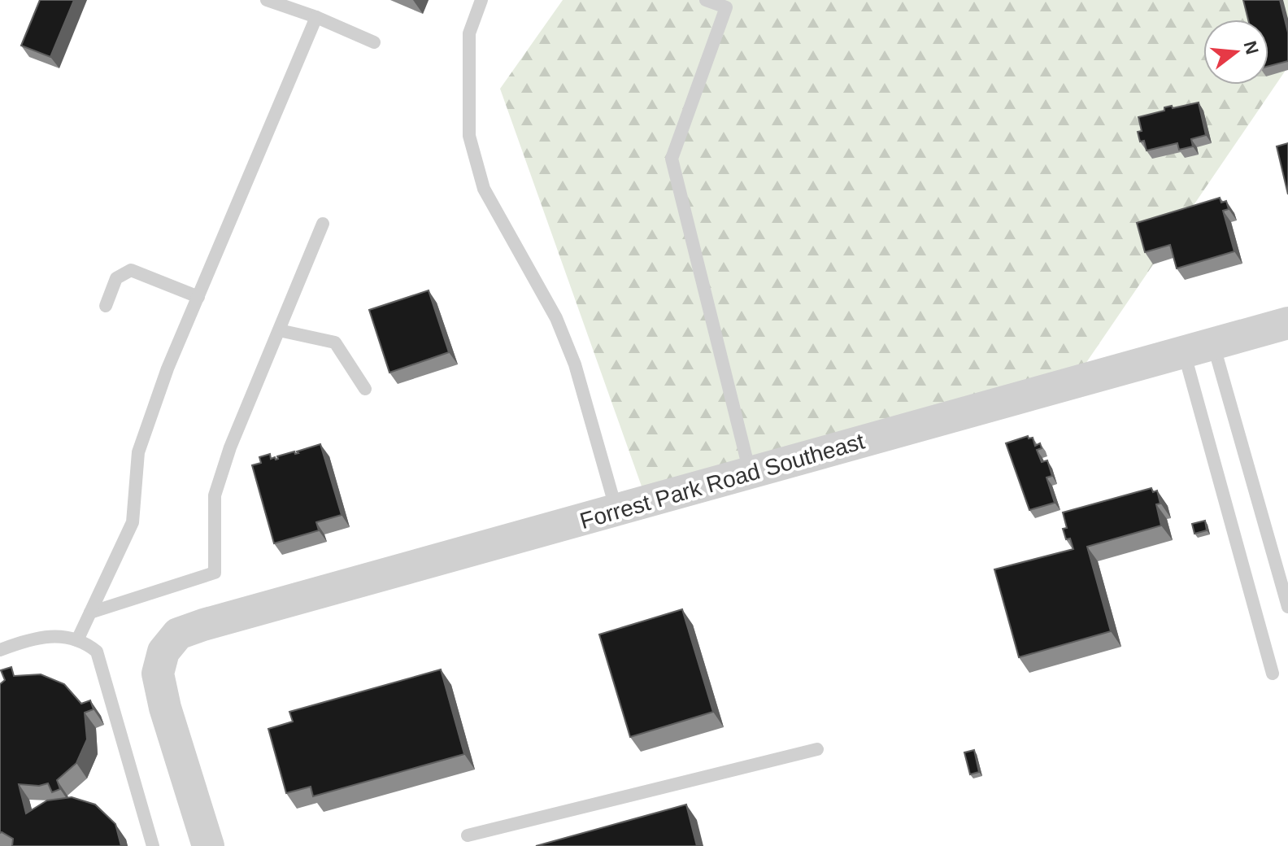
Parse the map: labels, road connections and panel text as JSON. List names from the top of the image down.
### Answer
{
  "streets": {
    "street": ["Forrest Park Road Southeast"]
  },
  "north": "right"
}
